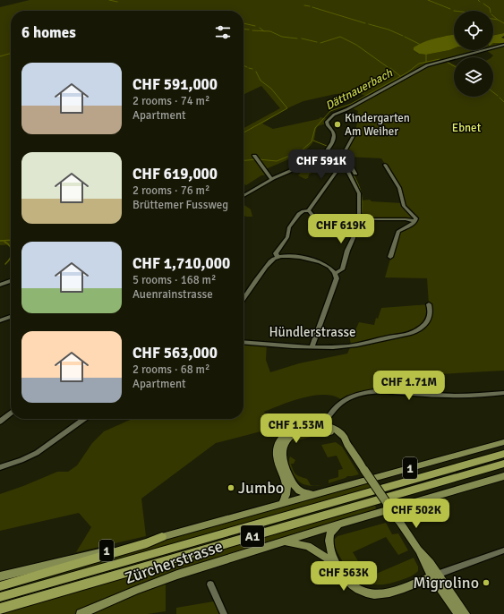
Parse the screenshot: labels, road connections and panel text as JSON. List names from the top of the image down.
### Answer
{
  "streets": {
    "highway": ["A1"],
    "main road": ["1", "Zürcherstrasse"],
    "street": ["Hündlerstrasse"]
  },
  "water": ["Dättnauerbach"],
  "parks": ["Ebnet"],
  "places": ["Kindergarten Am Weiher", "Jumbo", "Migrolino"],
  "page": {
    "heading": "6 homes",
    "list": [
      {
        "name": "CHF 591,000",
        "note": "2 rooms · 74 m² · Apartment"
      },
      {
        "name": "CHF 619,000",
        "note": "2 rooms · 76 m² · Brüttemer Fussweg"
      },
      {
        "name": "CHF 1,710,000",
        "note": "5 rooms · 168 m² · Auenrainstrasse"
      },
      {
        "name": "CHF 563,000",
        "note": "2 rooms · 68 m² · Apartment"
      }
    ],
    "price": [
      "CHF 591K",
      "CHF 619K",
      "CHF 1.71M",
      "CHF 1.53M",
      "CHF 502K",
      "CHF 563K"
    ]
  }
}
